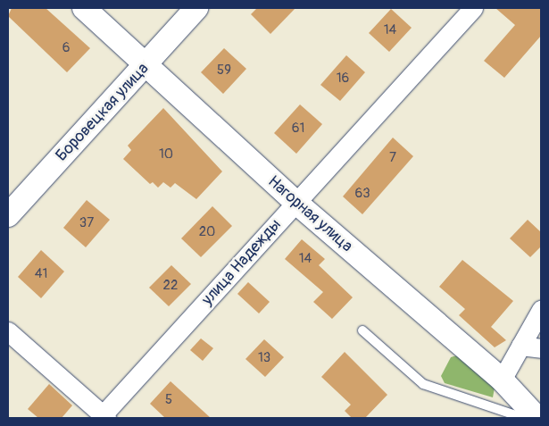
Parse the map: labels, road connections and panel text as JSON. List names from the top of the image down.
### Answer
{
  "streets": {
    "street": ["Боровецкая улица", "Нагорная улица", "улица Надежды"]
  },
  "crossings": [
    ["Боровецкая улица", "Нагорная улица"],
    ["Нагорная улица", "улица Надежды"]
  ],
  "house_numbers": [
    "14",
    "6",
    "59",
    "16",
    "61",
    "10",
    "7",
    "63",
    "37",
    "20",
    "14",
    "41",
    "22",
    "13",
    "5"
  ]
}
